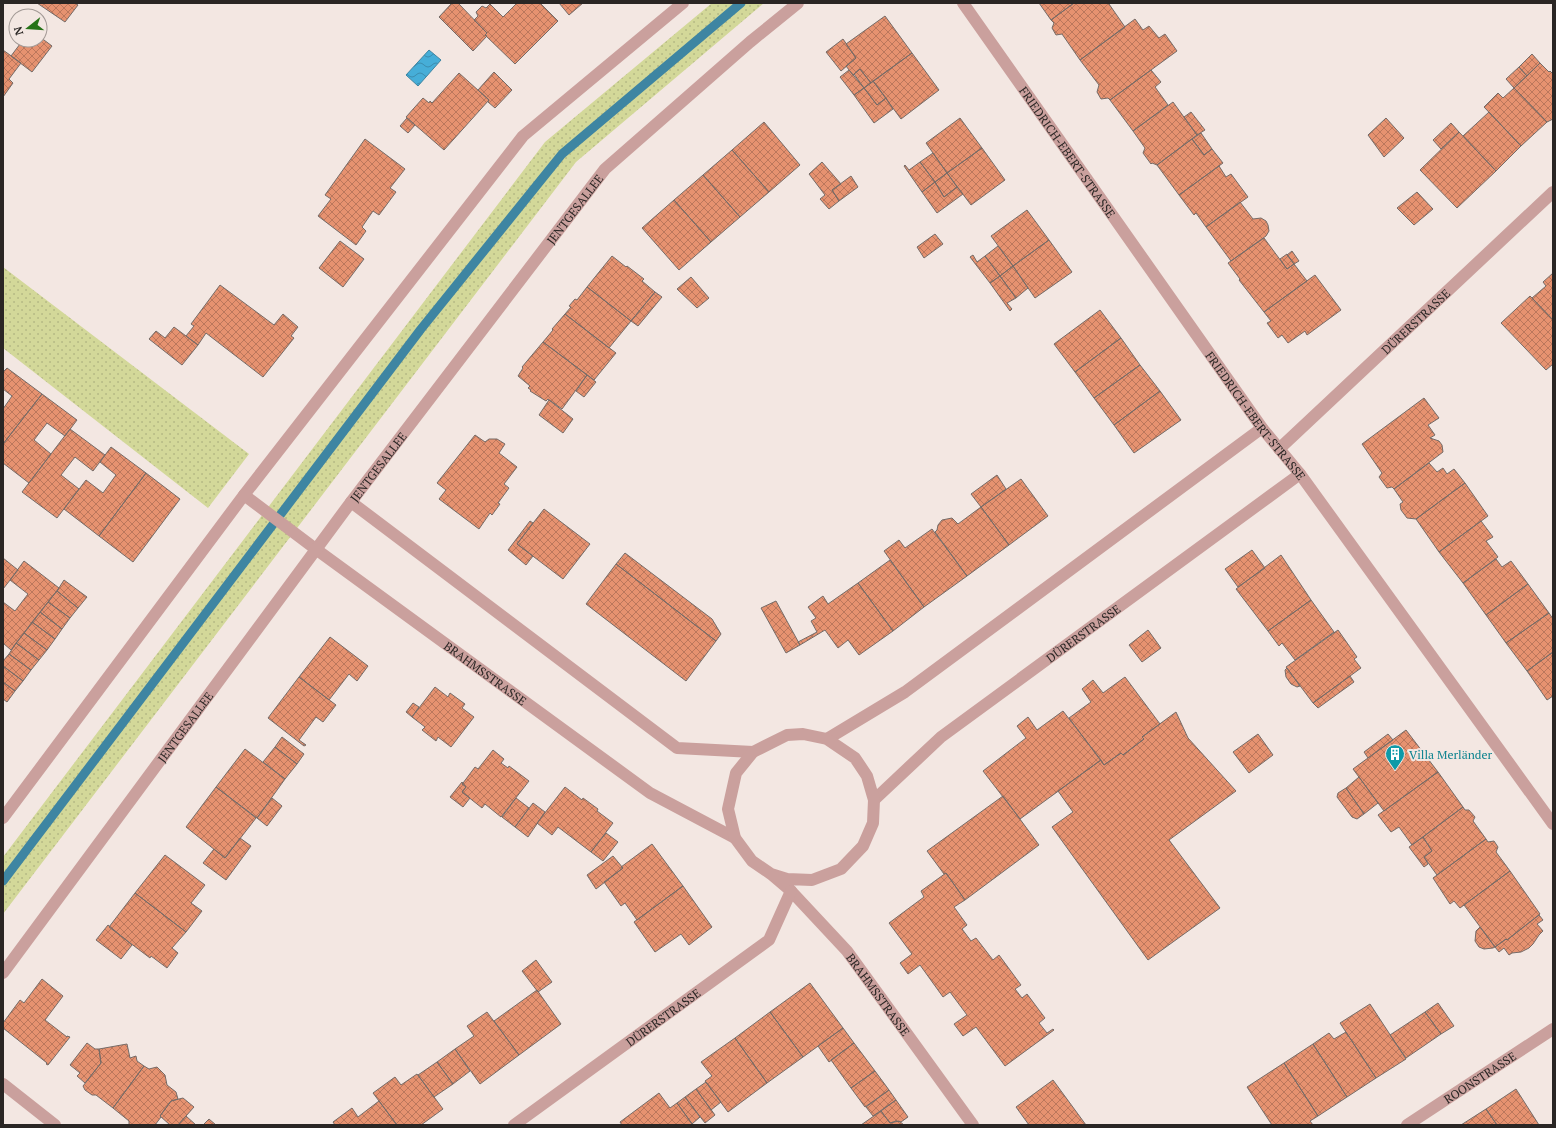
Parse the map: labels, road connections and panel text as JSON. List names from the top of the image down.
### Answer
{
  "streets": {
    "street": [
      "FRIEDRICH-EBERT-STRASSE",
      "JENTGESALLEE",
      "DÜRERSTRASSE",
      "BRAHMSSTRASSE",
      "ROONSTRASSE"
    ]
  },
  "crossings": [
    ["FRIEDRICH-EBERT-STRASSE", "DÜRERSTRASSE"],
    ["JENTGESALLEE", "BRAHMSSTRASSE"],
    ["DÜRERSTRASSE", "BRAHMSSTRASSE"]
  ],
  "places": {
    "building": ["Villa Merländer"]
  },
  "north": "left"
}
